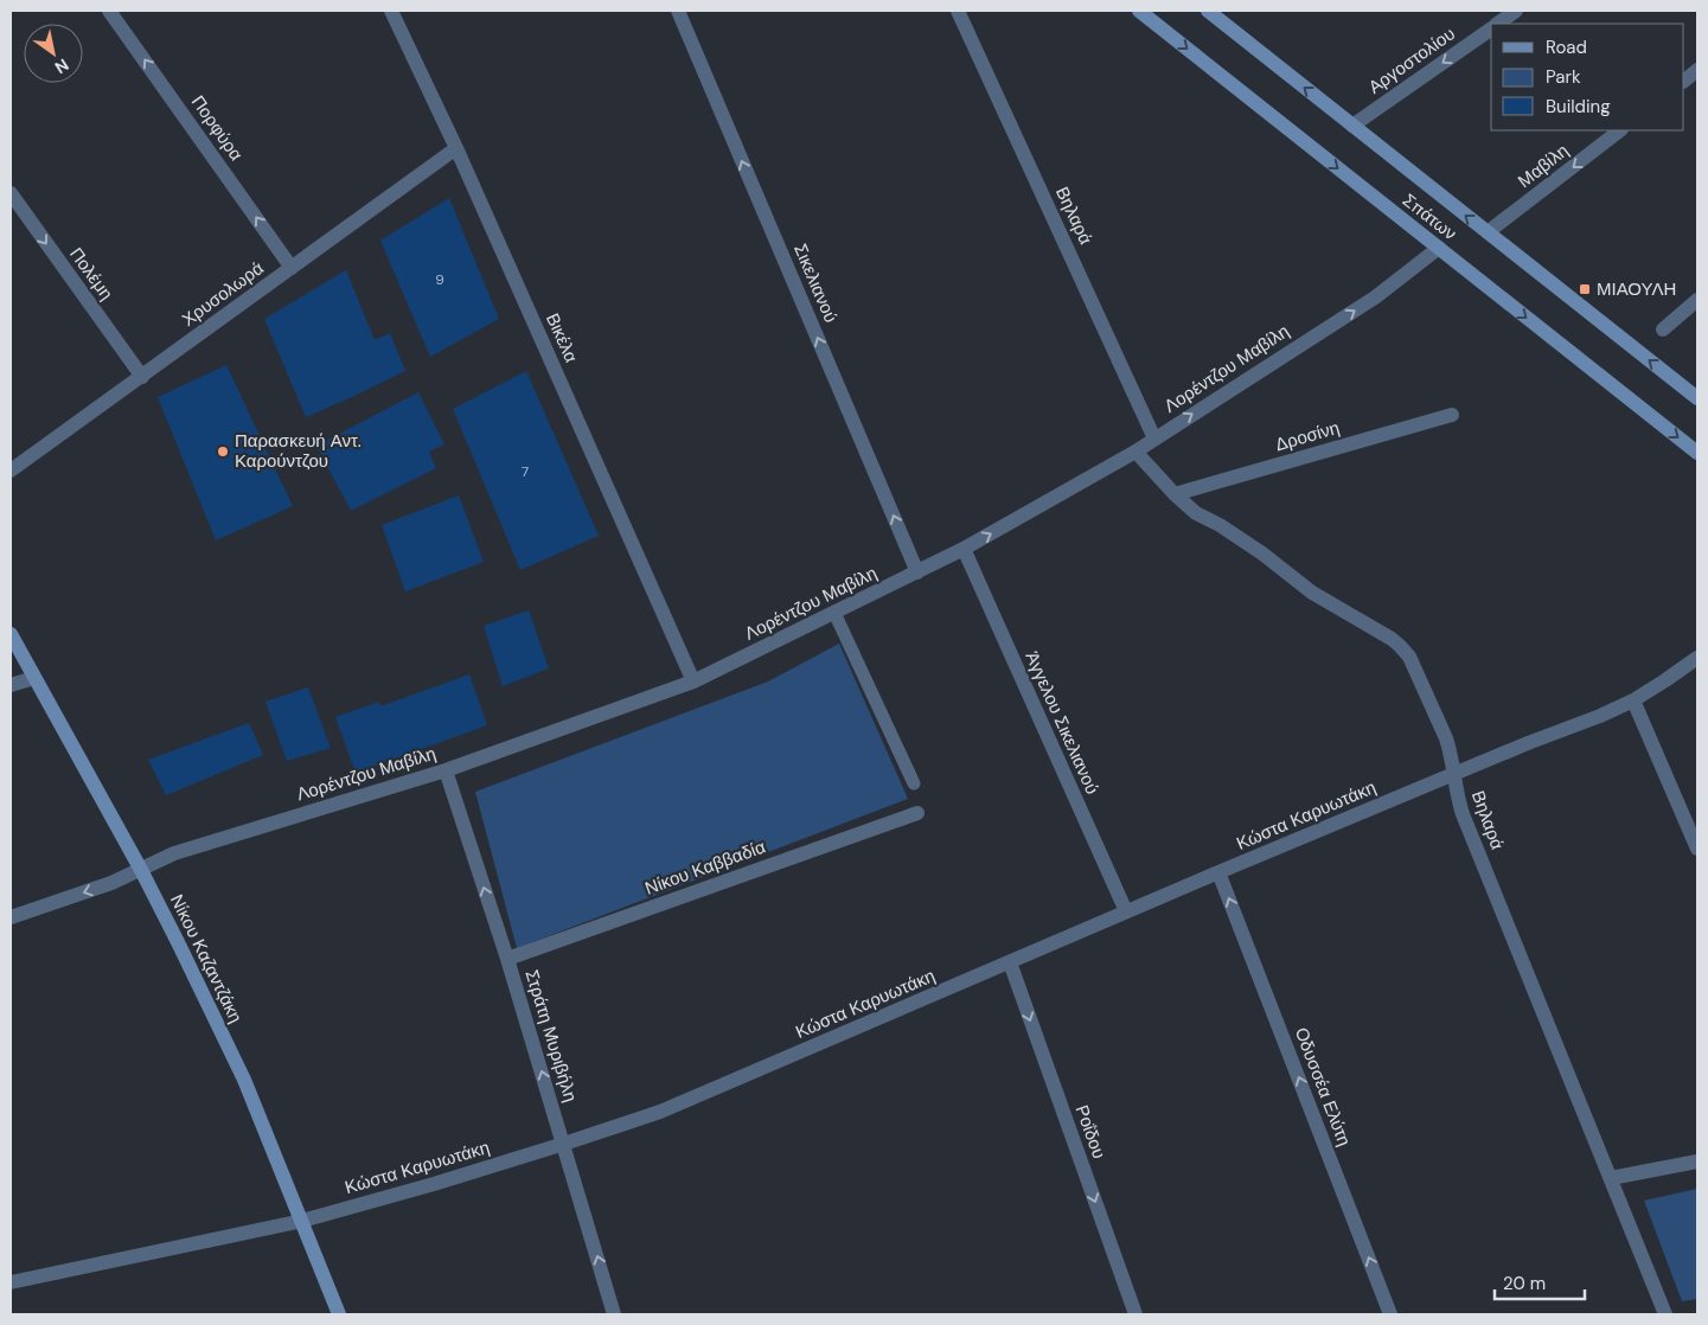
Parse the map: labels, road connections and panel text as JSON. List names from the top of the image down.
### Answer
{
  "streets": {
    "main road": ["Σπάτων", "Νίκου Καζαντζάκη"],
    "street": [
      "Αργοστολίου",
      "Πορφύρα",
      "Μαβίλη",
      "Βηλαρά",
      "Πολέμη",
      "Σικελιανού",
      "Χρυσολωρά",
      "Βικέλα",
      "Λορέντζου Μαβίλη",
      "Δροσίνη",
      "Άγγελου Σικελιανού",
      "Κώστα Καρυωτάκη",
      "Νίκου Καββαδία",
      "Στράτη Μυριβήλη",
      "Οδυσσέα Ελύτη",
      "Ροΐδου"
    ]
  },
  "crossings": [
    ["Αργοστολίου", "Σπάτων"],
    ["Πορφύρα", "Χρυσολωρά"],
    ["Μαβίλη", "Σπάτων"],
    ["Βηλαρά", "Λορέντζου Μαβίλη"],
    ["Βηλαρά", "Δροσίνη"],
    ["Βηλαρά", "Κώστα Καρυωτάκη"],
    ["Σπάτων", "Λορέντζου Μαβίλη"],
    ["Πολέμη", "Χρυσολωρά"],
    ["Σικελιανού", "Λορέντζου Μαβίλη"],
    ["Χρυσολωρά", "Βικέλα"],
    ["Βικέλα", "Λορέντζου Μαβίλη"],
    ["Λορέντζου Μαβίλη", "Άγγελου Σικελιανού"],
    ["Λορέντζου Μαβίλη", "Νίκου Καζαντζάκη"],
    ["Λορέντζου Μαβίλη", "Στράτη Μυριβήλη"],
    ["Άγγελου Σικελιανού", "Κώστα Καρυωτάκη"],
    ["Κώστα Καρυωτάκη", "Νίκου Καζαντζάκη"],
    ["Κώστα Καρυωτάκη", "Στράτη Μυριβήλη"],
    ["Κώστα Καρυωτάκη", "Οδυσσέα Ελύτη"],
    ["Κώστα Καρυωτάκη", "Ροΐδου"],
    ["Νίκου Καββαδία", "Στράτη Μυριβήλη"]
  ],
  "one_way": [
    "Αργοστολίου",
    "Πορφύρα",
    "Μαβίλη",
    "Πολέμη",
    "Σικελιανού",
    "Στράτη Μυριβήλη",
    "Οδυσσέα Ελύτη",
    "Ροΐδου"
  ],
  "places": {
    "transit": ["ΜΙΑΟΥΛΗ"],
    "other": ["Παρασκευή Αντ. Καρούντζου"]
  },
  "house_numbers": ["9", "7"],
  "legend": ["Road", "Park", "Building"],
  "scale_bar": "20 m",
  "north": "bottom right"
}
